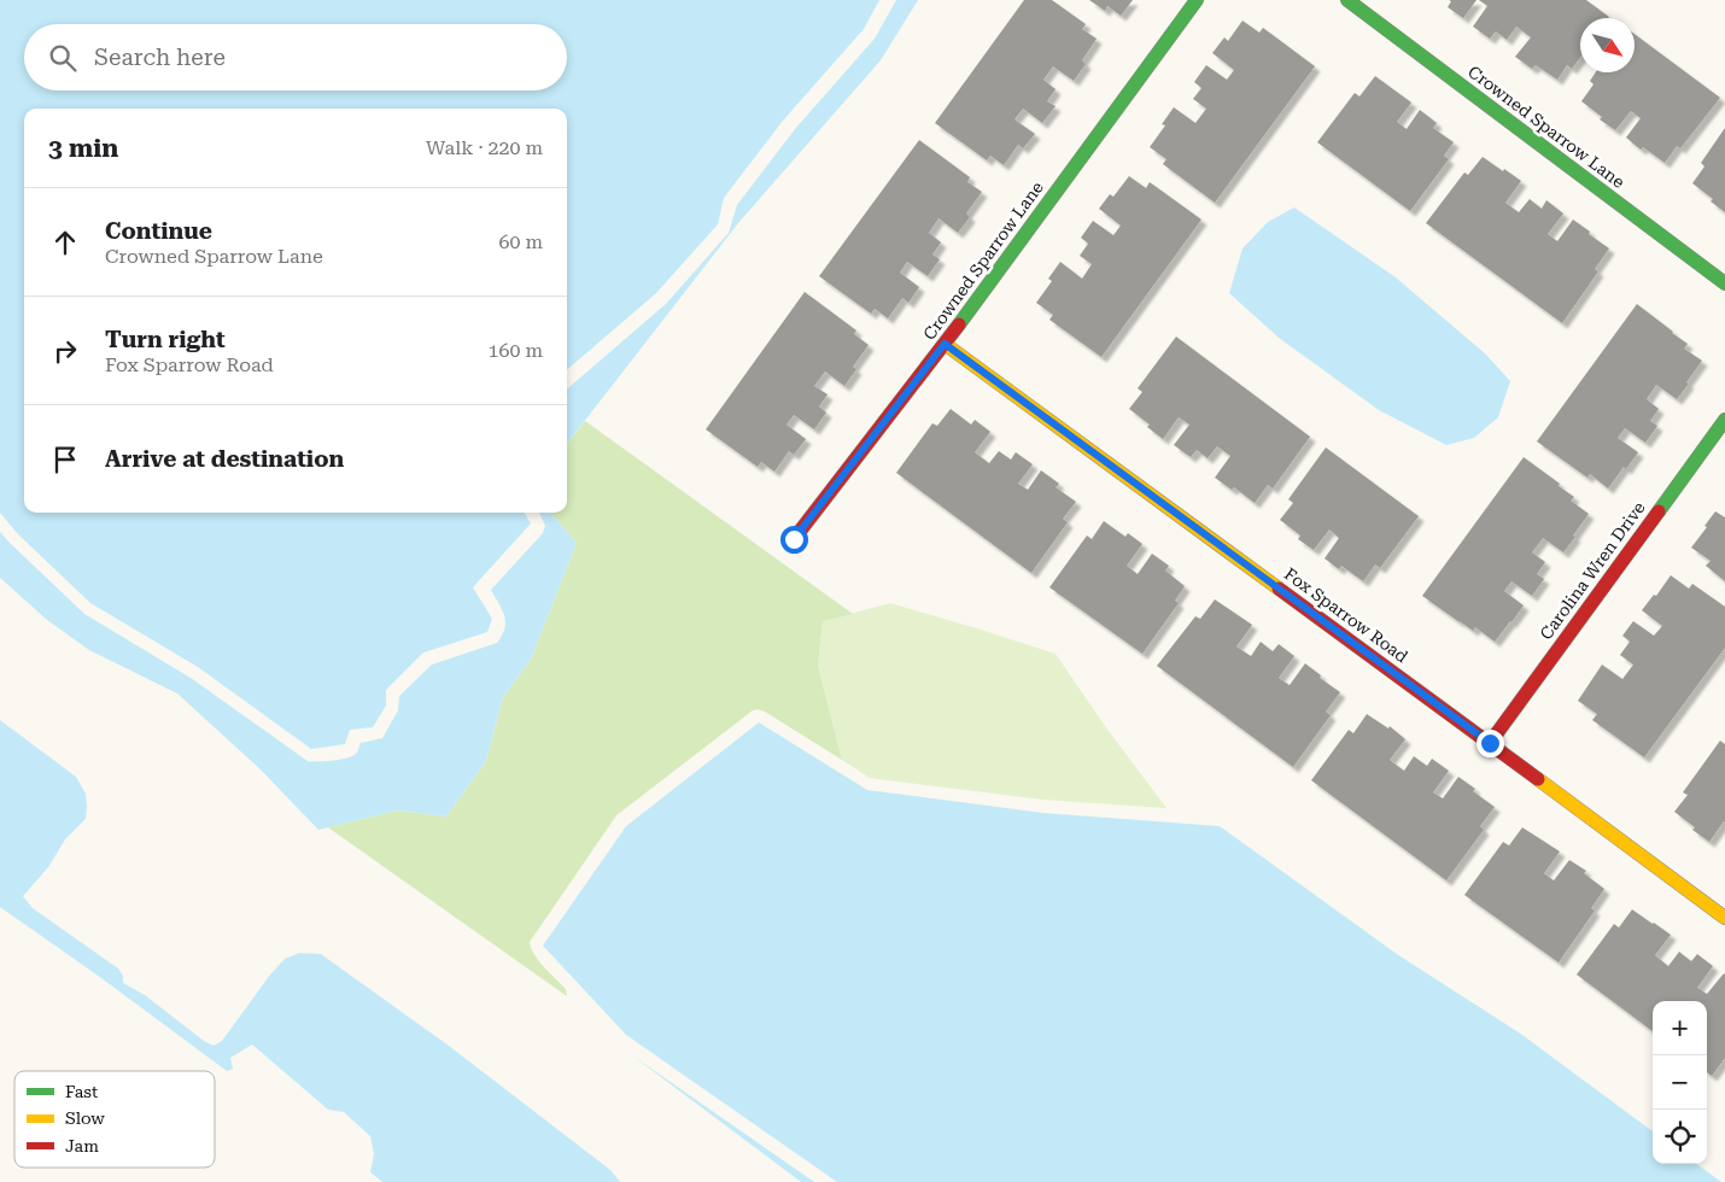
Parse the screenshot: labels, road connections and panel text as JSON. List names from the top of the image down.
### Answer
{
  "streets": {
    "street": ["Crowned Sparrow Lane", "Carolina Wren Drive", "Fox Sparrow Road"]
  },
  "crossings": [
    ["Crowned Sparrow Lane", "Fox Sparrow Road"],
    ["Carolina Wren Drive", "Fox Sparrow Road"]
  ],
  "legend": ["Fast", "Slow", "Jam"],
  "north": "bottom right",
  "page": {
    "search": "Search here",
    "heading": ["3 min", "Walk · 220 m"],
    "list": [
      ["Continue", "Crowned Sparrow Lane", "60 m"],
      ["Turn right", "Fox Sparrow Road", "160 m"],
      "Arrive at destination"
    ],
    "map_buttons": ["+", "−"]
  }
}
